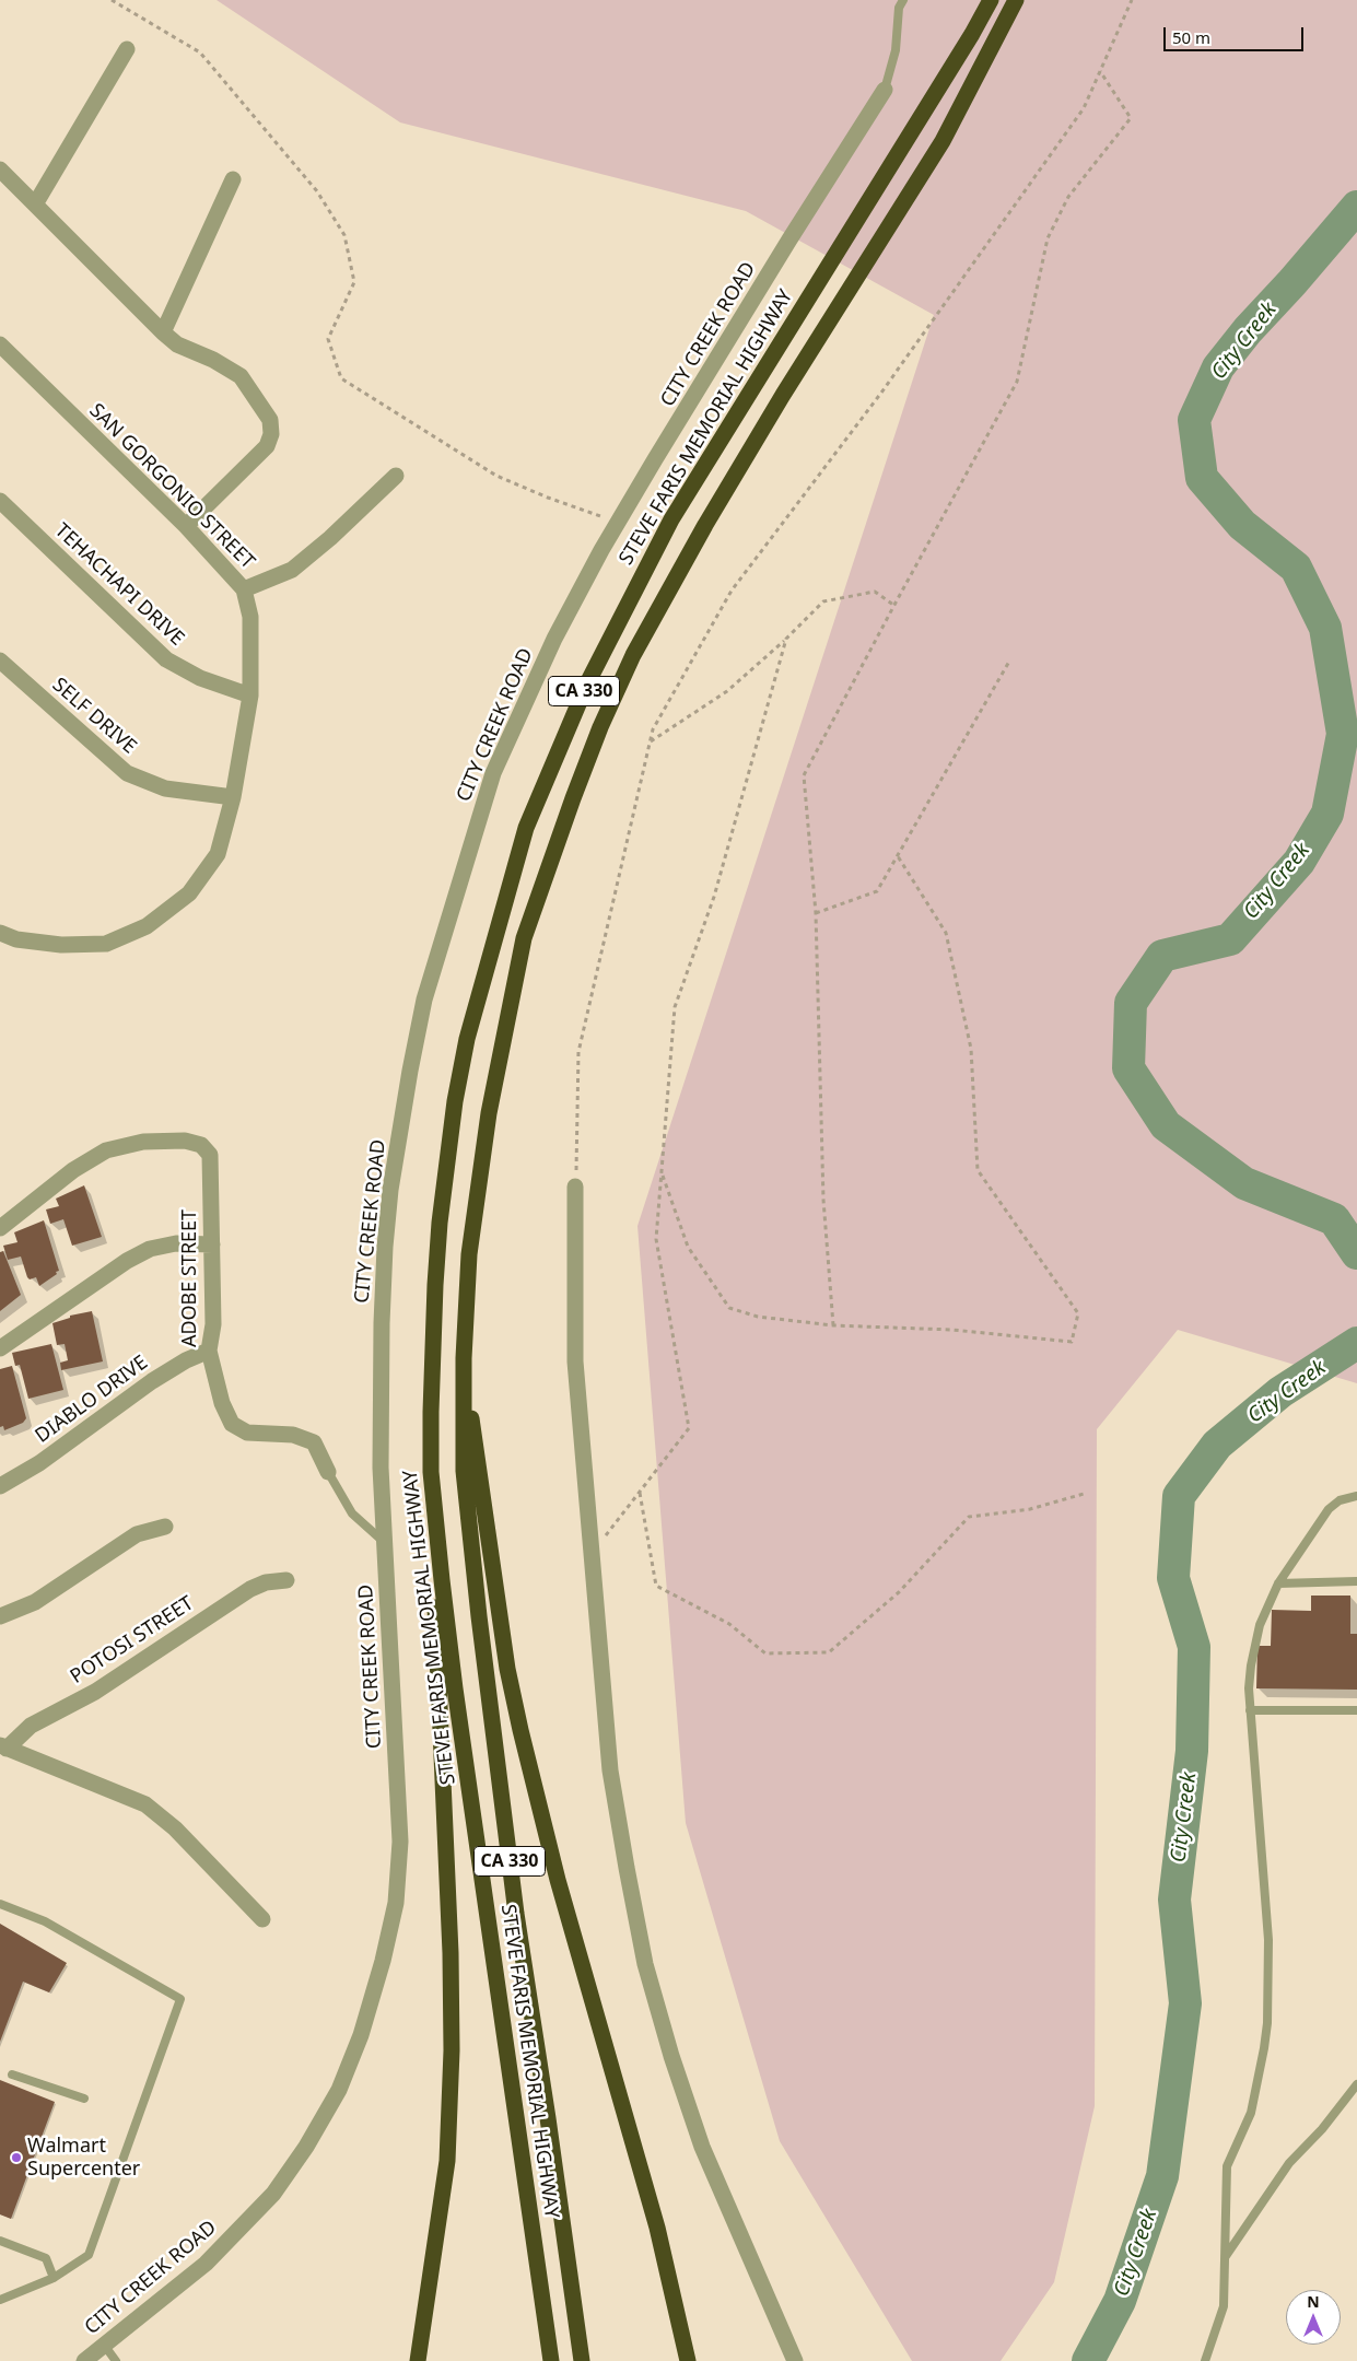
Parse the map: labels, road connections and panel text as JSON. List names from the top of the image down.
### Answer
{
  "streets": {
    "highway": ["STEVE FARIS MEMORIAL HIGHWAY", "CA 330"],
    "street": [
      "CITY CREEK ROAD",
      "SAN GORGONIO STREET",
      "TEHACHAPI DRIVE",
      "SELF DRIVE",
      "ADOBE STREET",
      "DIABLO DRIVE",
      "POTOSI STREET"
    ]
  },
  "crossings": [
    ["SAN GORGONIO STREET", "TEHACHAPI DRIVE"],
    ["SAN GORGONIO STREET", "SELF DRIVE"],
    ["ADOBE STREET", "DIABLO DRIVE"]
  ],
  "water": ["City Creek"],
  "places": ["Walmart Supercenter"],
  "scale_bar": "50 m",
  "north": "top"
}
